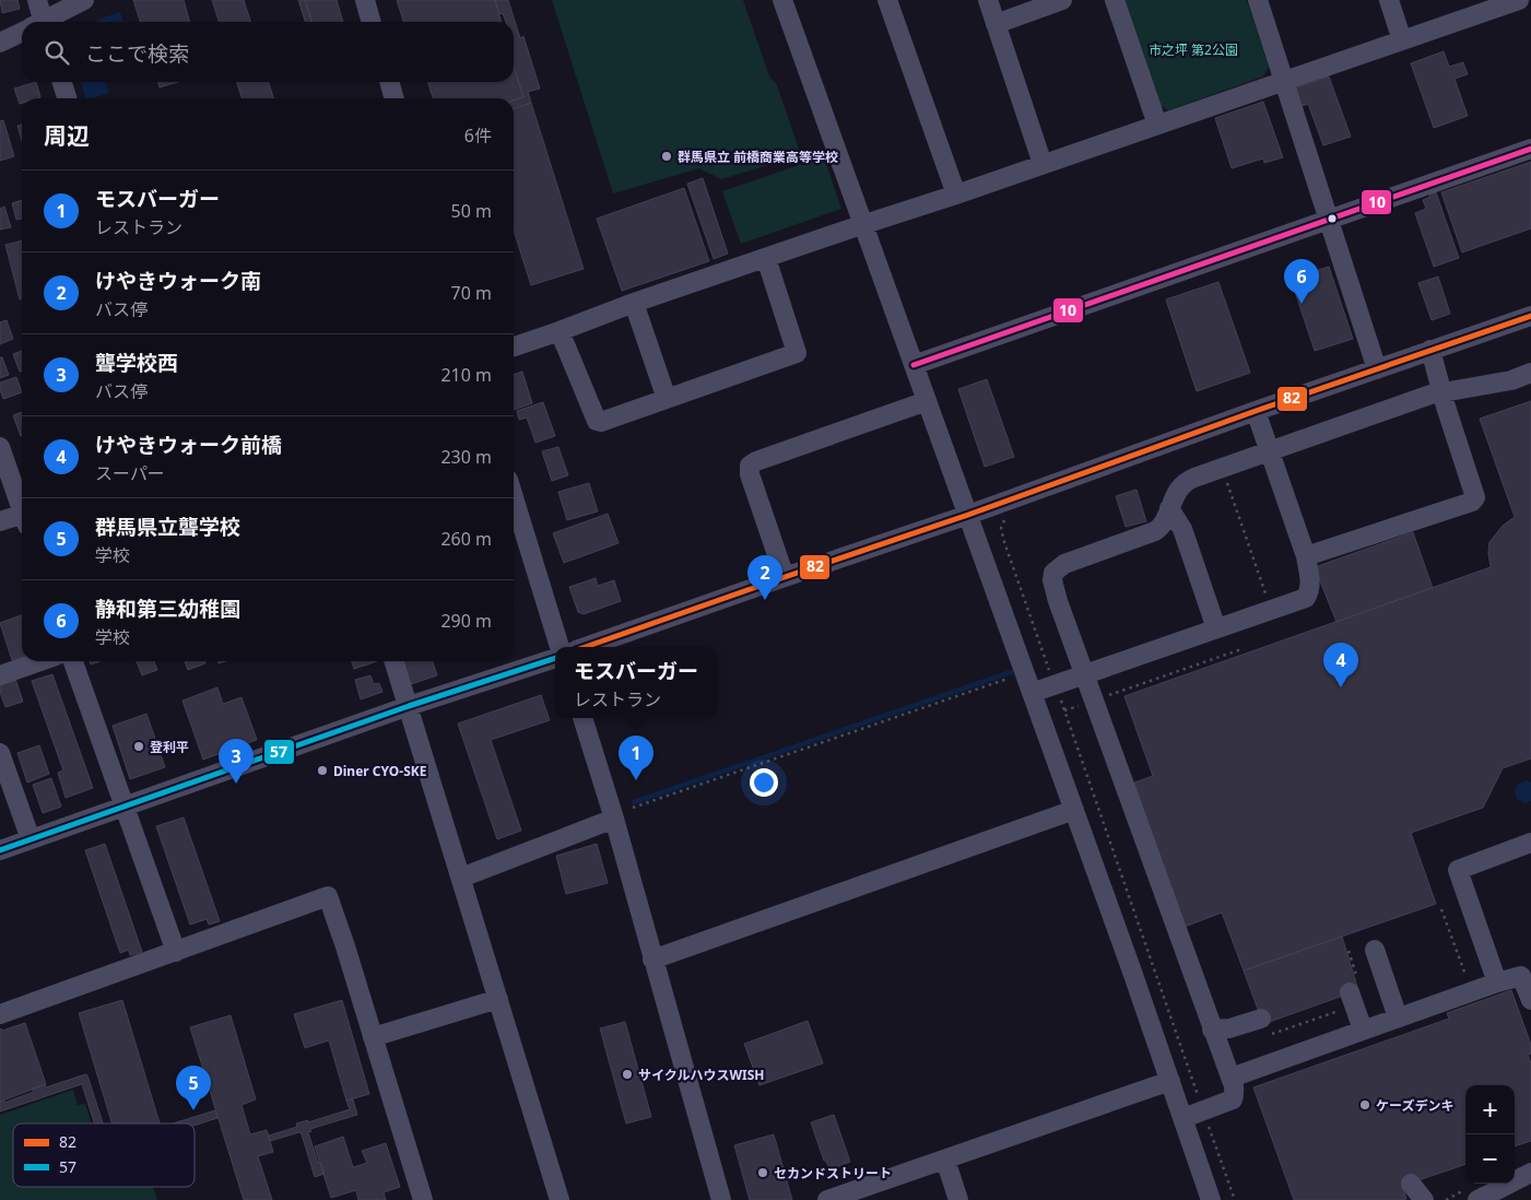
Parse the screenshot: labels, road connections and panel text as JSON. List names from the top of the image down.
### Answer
{
  "parks": ["市之坪 第2公園"],
  "places": [
    "群馬県立 前橋商業高等学校",
    "登利平",
    "Diner CYO-SKE",
    "サイクルハウスWISH",
    "ケーズデンキ",
    "セカンドストリート"
  ],
  "lines": ["transit line 10", "transit line 82", "transit line 57"],
  "legend": ["82", "57"],
  "page": {
    "search": "ここで検索",
    "heading": ["周辺", "6件"],
    "list": [
      {
        "mark": "1",
        "name": "モスバーガー",
        "note": "レストラン",
        "value": "50 m"
      },
      {
        "mark": "2",
        "name": "けやきウォーク南",
        "note": "バス停",
        "value": "70 m"
      },
      {
        "mark": "3",
        "name": "聾学校西",
        "note": "バス停",
        "value": "210 m"
      },
      {
        "mark": "4",
        "name": "けやきウォーク前橋",
        "note": "スーパー",
        "value": "230 m"
      },
      {
        "mark": "5",
        "name": "群馬県立聾学校",
        "note": "学校",
        "value": "260 m"
      },
      {
        "mark": "6",
        "name": "静和第三幼稚園",
        "note": "学校",
        "value": "290 m"
      }
    ],
    "pins": [
      "6",
      "2",
      "4",
      "1",
      "3",
      "5"
    ],
    "popup": ["モスバーガー", "レストラン"],
    "map_buttons": ["+", "−"]
  }
}
